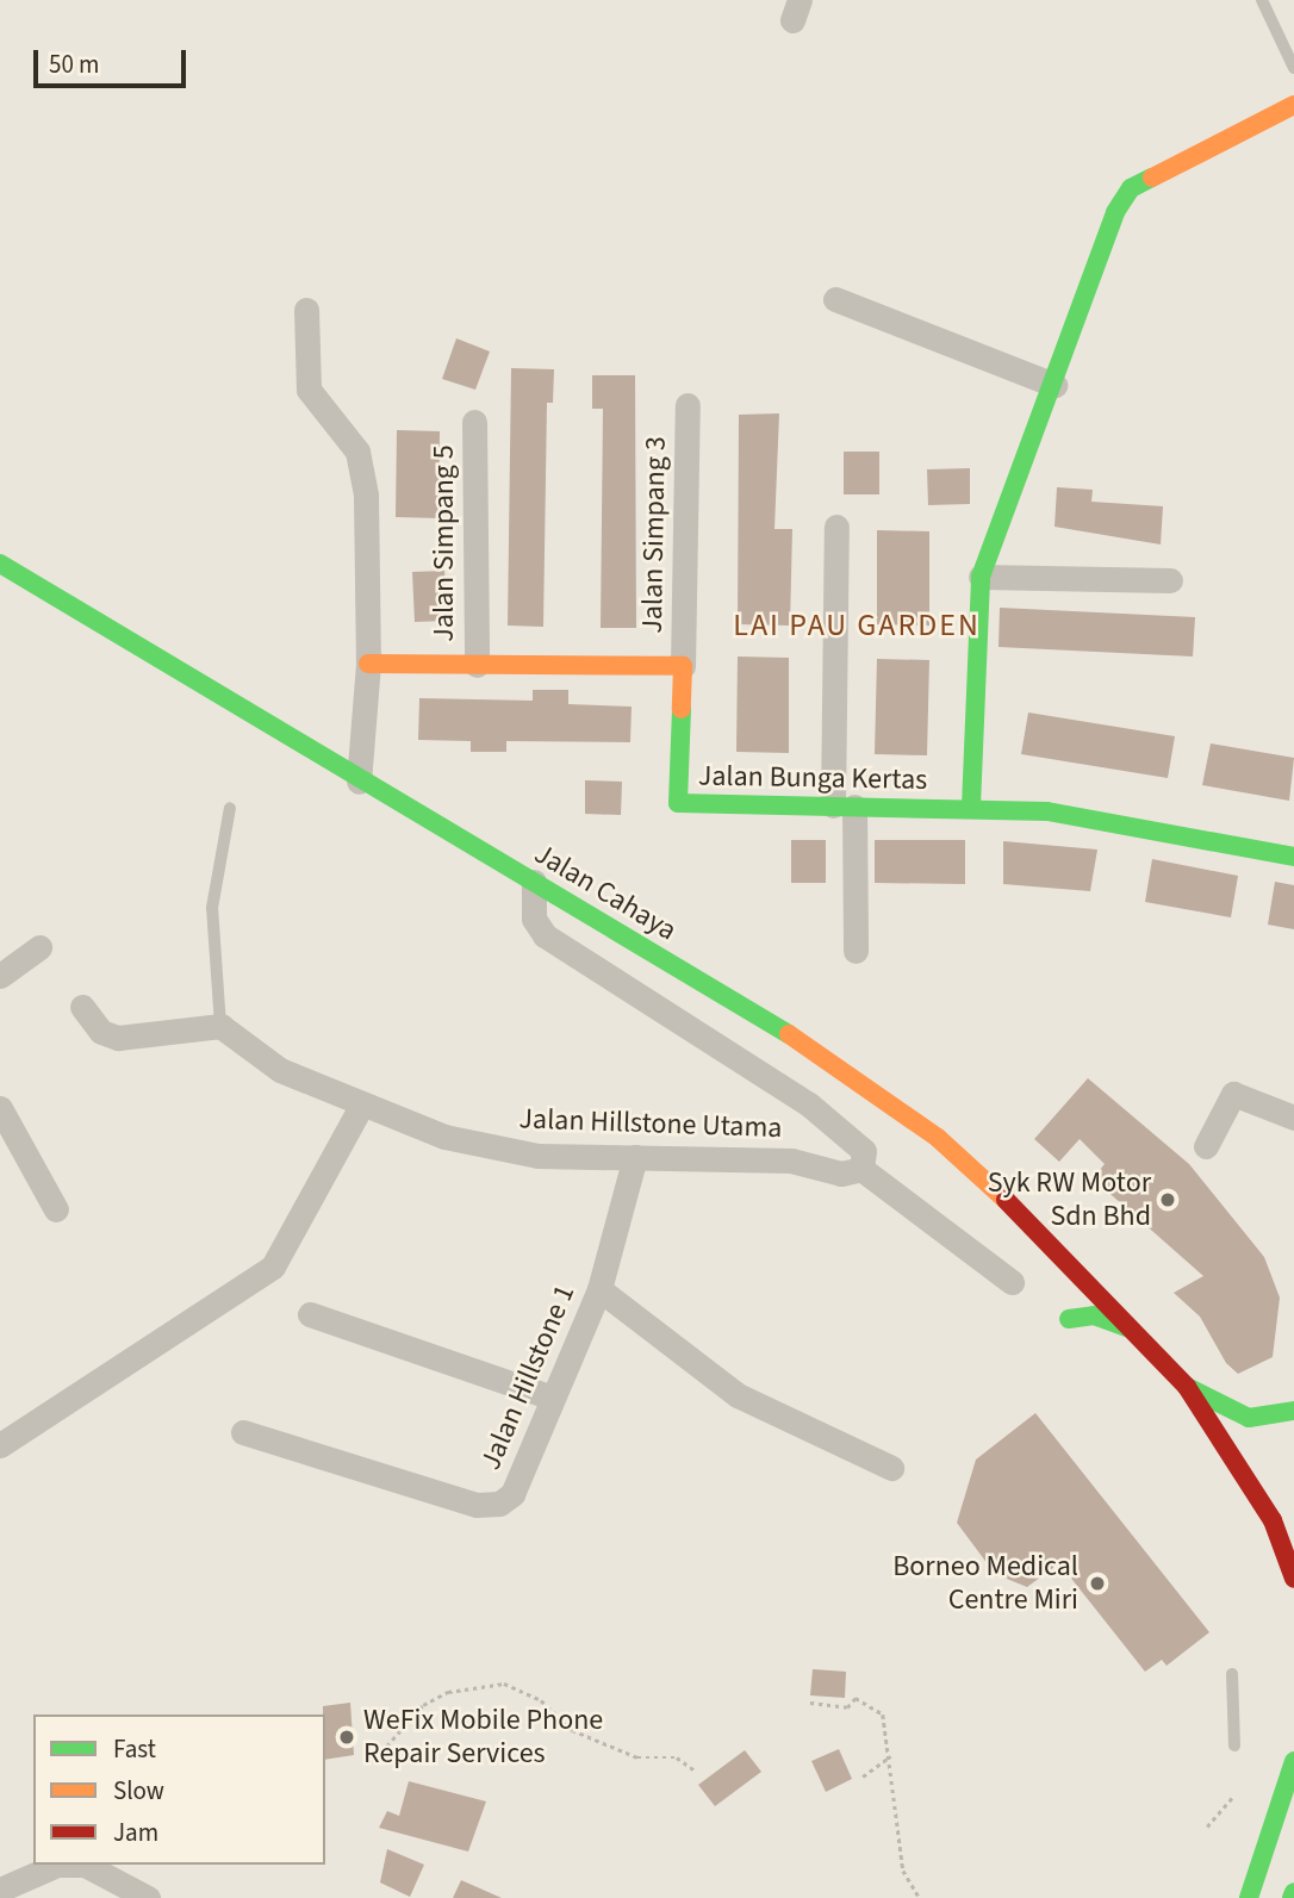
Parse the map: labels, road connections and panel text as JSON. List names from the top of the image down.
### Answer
{
  "streets": {
    "main road": ["Jalan Bunga Kertas", "Jalan Cahaya"],
    "street": [
      "Jalan Simpang 3",
      "Jalan Simpang 5",
      "Jalan Hillstone Utama",
      "Jalan Hillstone 1"
    ]
  },
  "crossings": [
    ["Jalan Simpang 3", "Jalan Bunga Kertas"],
    ["Jalan Hillstone Utama", "Jalan Hillstone 1"]
  ],
  "districts": ["LAI PAU GARDEN"],
  "places": ["Syk RW Motor Sdn Bhd", "Borneo Medical Centre Miri", "WeFix Mobile Phone Repair Services"],
  "legend": ["Fast", "Slow", "Jam"],
  "scale_bar": "50 m"
}
